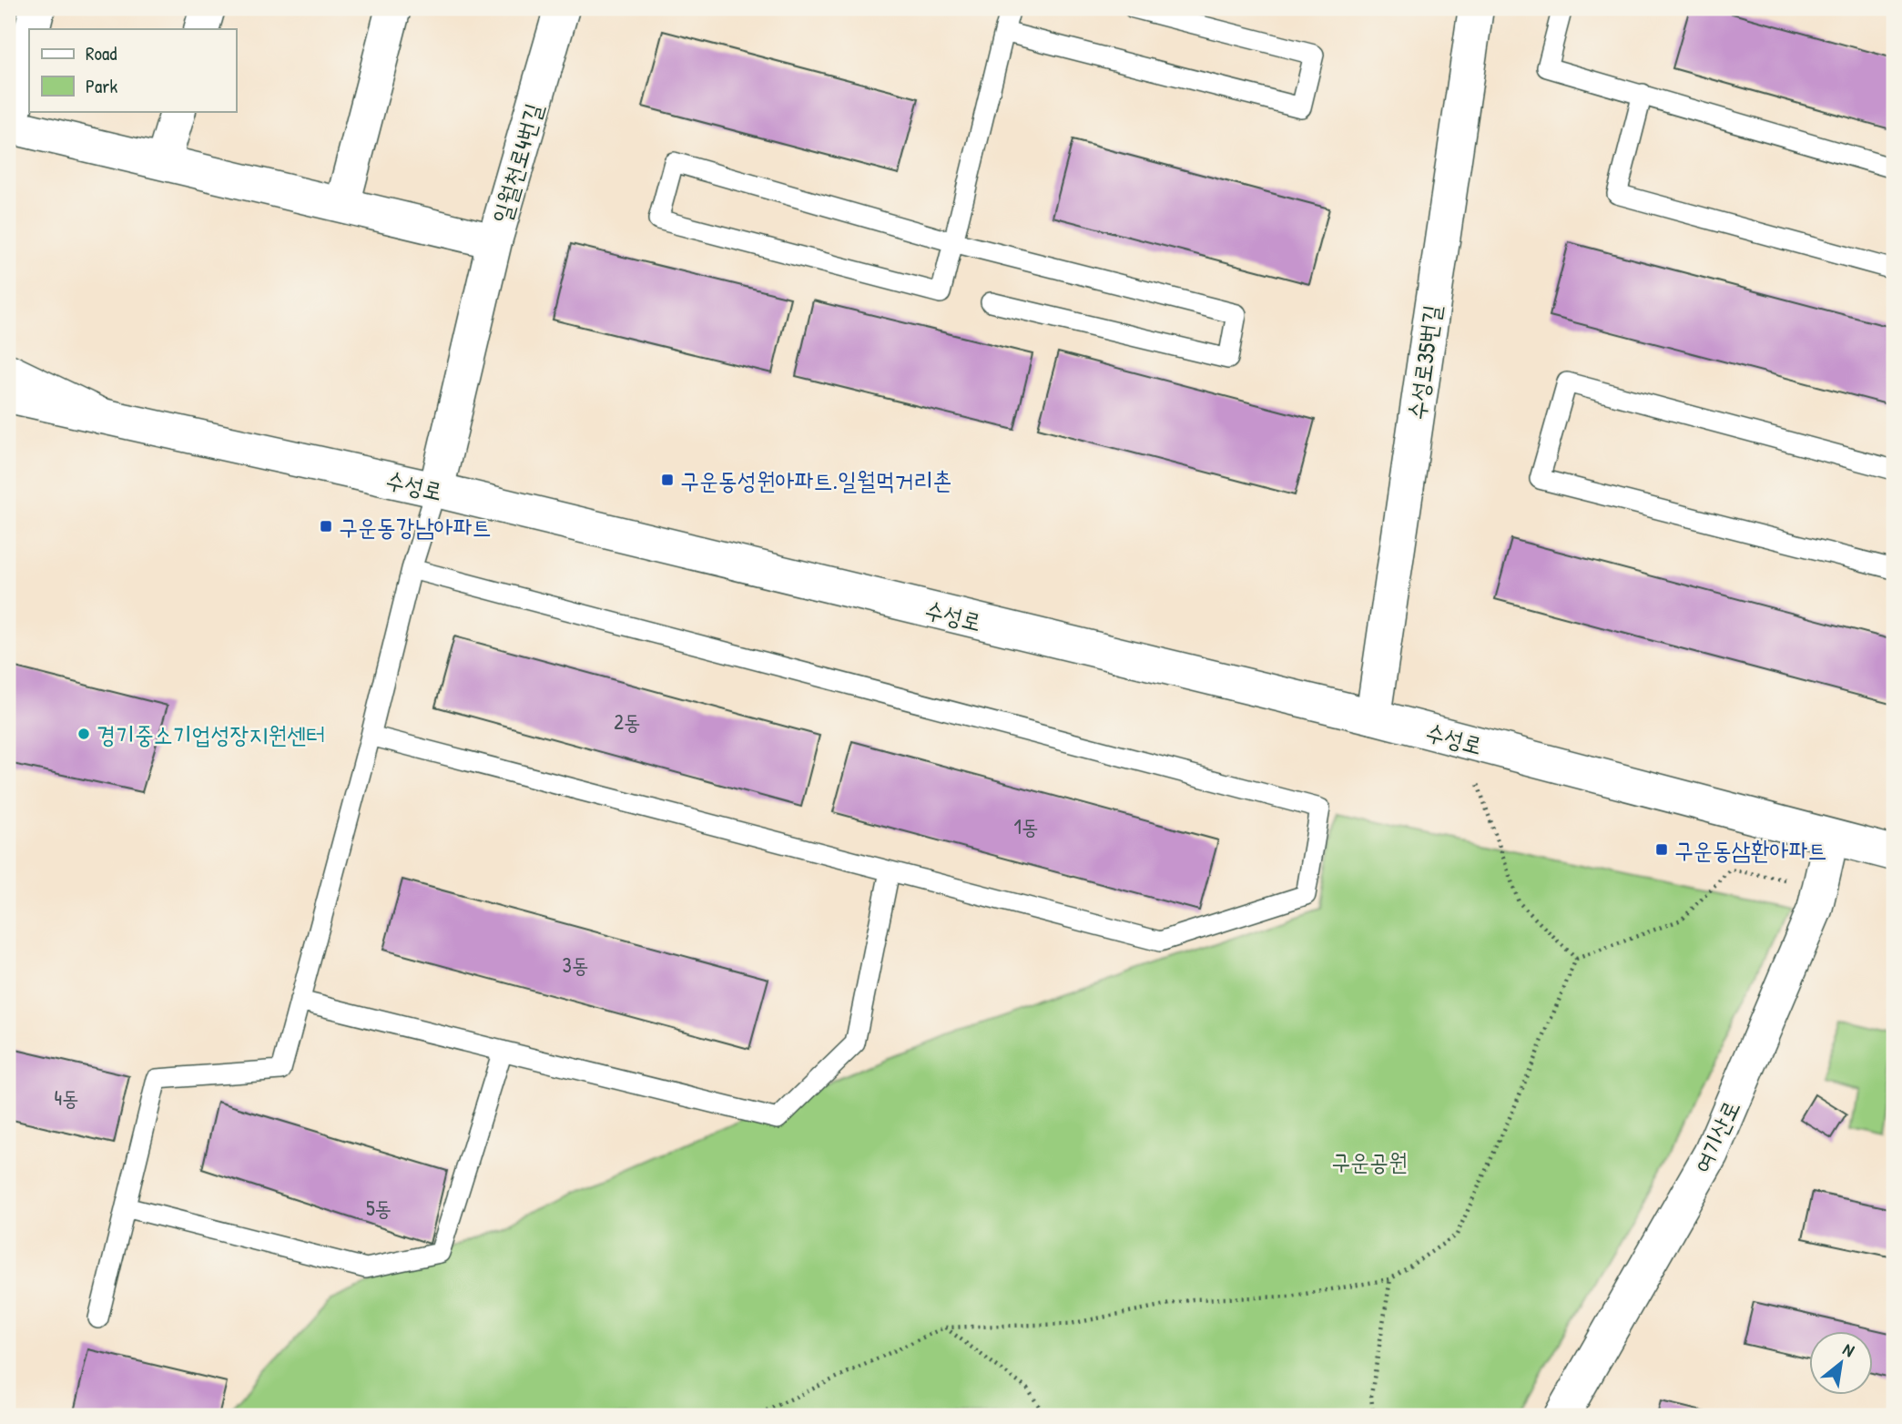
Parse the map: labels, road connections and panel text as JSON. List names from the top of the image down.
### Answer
{
  "streets": {
    "street": [
      "일월천로4번길",
      "수성로35번길",
      "수성로",
      "여기산로"
    ]
  },
  "crossings": [
    ["수성로35번길", "수성로"],
    ["수성로", "여기산로"]
  ],
  "parks": ["구운공원"],
  "places": {
    "transit": ["구운동성원아파트.일월먹거리촌", "구운동강남아파트", "구운동삼환아파트"],
    "other": ["경기중소기업성장지원센터"]
  },
  "house_numbers": [
    "2동",
    "1동",
    "3동",
    "4동",
    "5동"
  ],
  "legend": ["Road", "Park"],
  "north": "top right"
}
